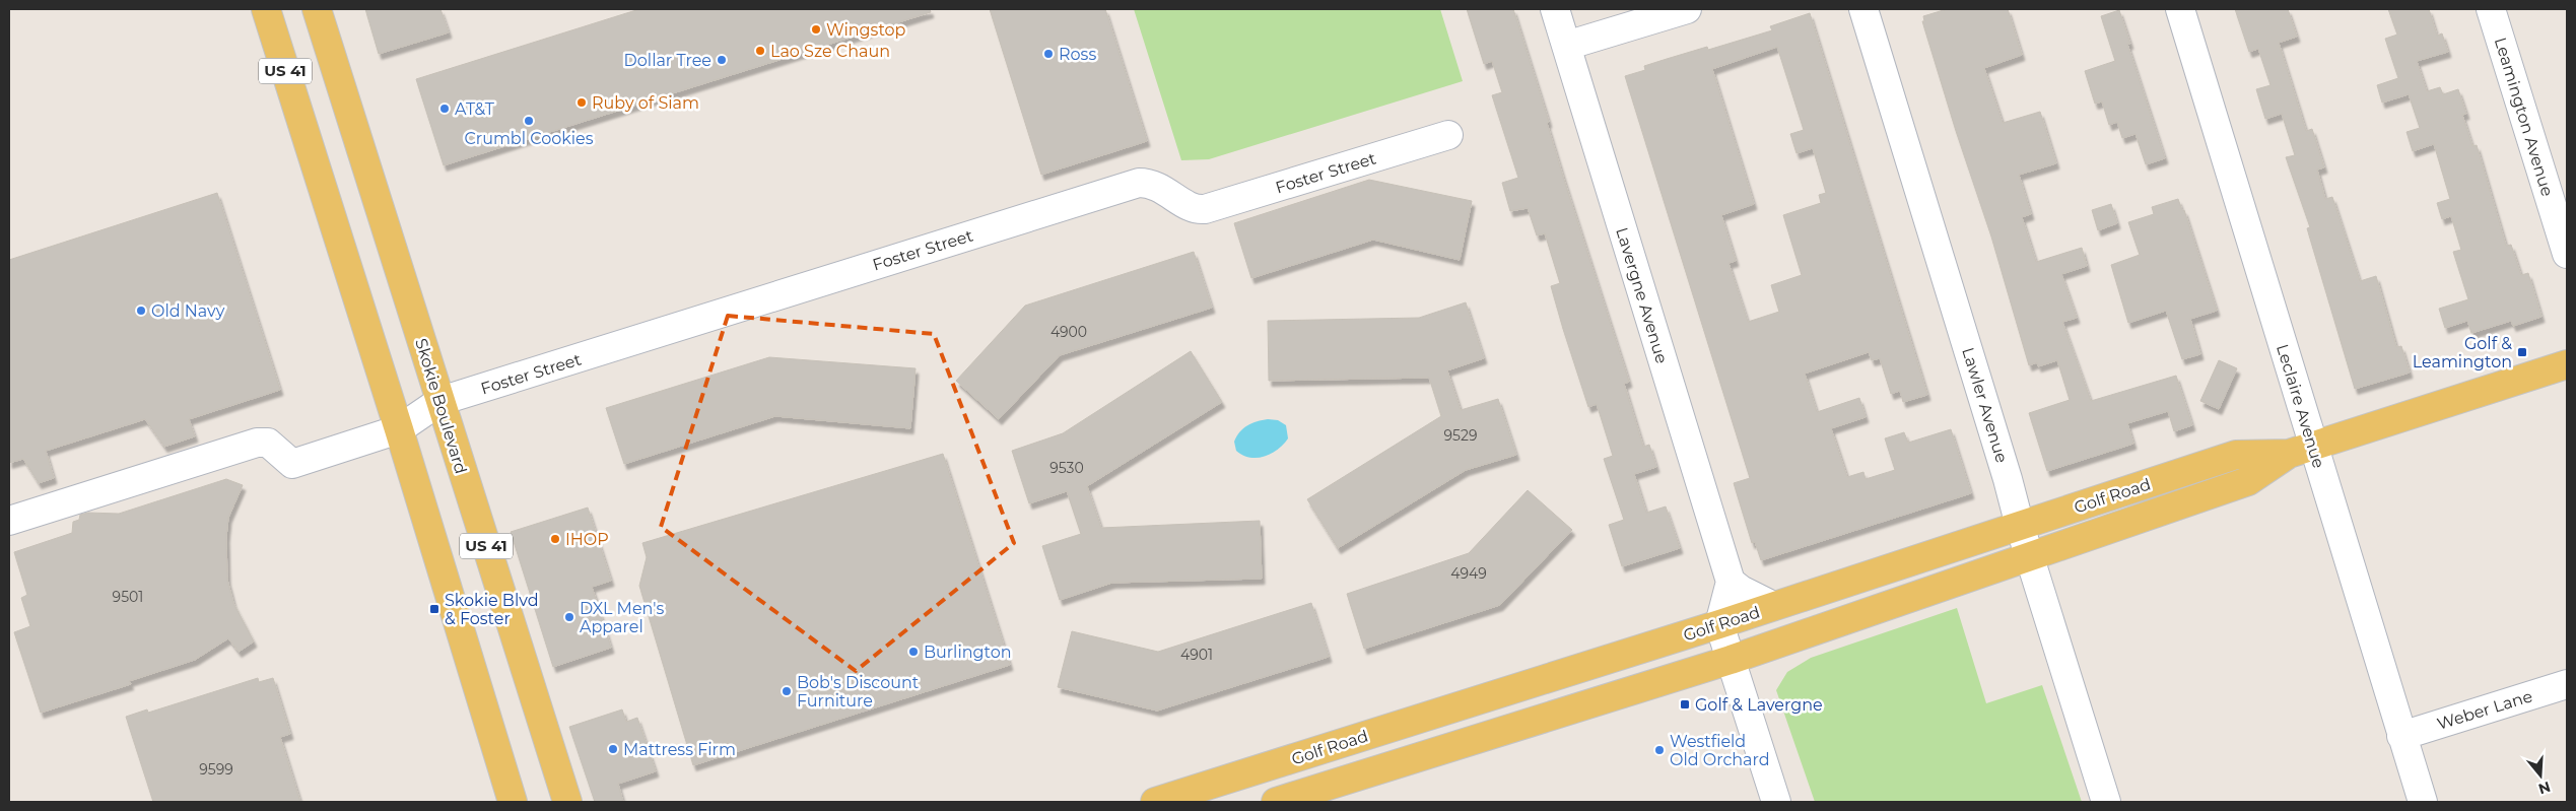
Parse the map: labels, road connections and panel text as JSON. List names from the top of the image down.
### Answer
{
  "streets": {
    "main road": ["US 41", "Skokie Boulevard", "Golf Road"],
    "street": [
      "Leamington Avenue",
      "Foster Street",
      "Lavergne Avenue",
      "Lawler Avenue",
      "Leclaire Avenue",
      "Weber Lane"
    ]
  },
  "crossings": [
    ["US 41", "Foster Street"],
    ["Foster Street", "Skokie Boulevard"],
    ["Lawler Avenue", "Golf Road"],
    ["Leclaire Avenue", "Golf Road"],
    ["Leclaire Avenue", "Weber Lane"]
  ],
  "places": {
    "other": [
      "Wingstop",
      "Lao Sze Chaun",
      "Ross",
      "Dollar Tree",
      "Ruby of Siam",
      "AT&T",
      "Crumbl Cookies",
      "Old Navy",
      "IHOP",
      "DXL Men's Apparel",
      "Burlington",
      "Bob's Discount Furniture",
      "Mattress Firm",
      "Westfield Old Orchard"
    ],
    "transit": ["Golf & Leamington", "Skokie Blvd & Foster", "Golf & Lavergne"]
  },
  "house_numbers": [
    "4900",
    "9529",
    "9530",
    "4949",
    "9501",
    "4901",
    "9599"
  ],
  "north": "bottom"
}
